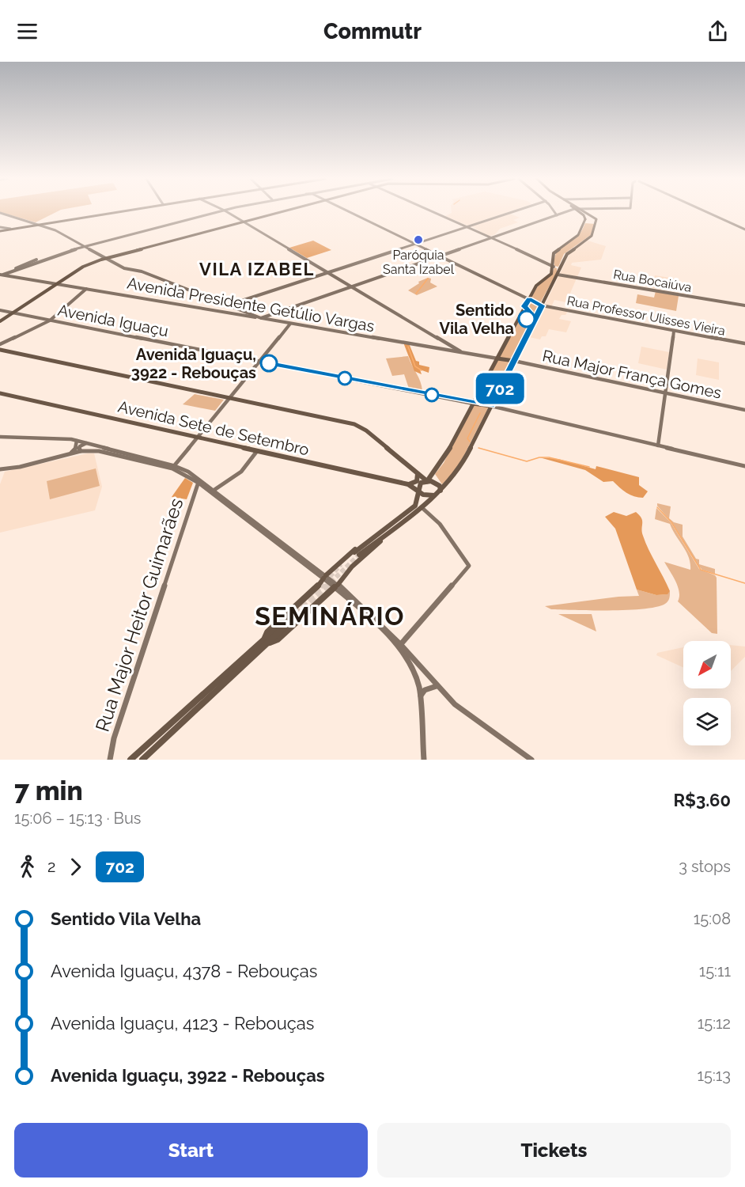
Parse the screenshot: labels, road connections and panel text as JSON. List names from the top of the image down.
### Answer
{
  "streets": {
    "main road": ["Avenida Sete de Setembro"],
    "street": [
      "Rua Bocaiúva",
      "Avenida Presidente Getúlio Vargas",
      "Rua Professor Ulisses Vieira",
      "Avenida Iguaçu",
      "Rua Major França Gomes",
      "Rua Major Heitor Guimarães"
    ]
  },
  "districts": ["VILA IZABEL", "SEMINÁRIO"],
  "places": ["Paróquia Santa Izabel", "Sentido Vila Velha", "Avenida Iguaçu, 3922 - Rebouças"],
  "lines": ["bus line 702"],
  "north": "bottom left",
  "page": {
    "header": "Commutr",
    "on_map": "702",
    "heading": ["7 min", "15:06 – 15:13 · Bus", "R$3.60"],
    "legs": ["2", "702", "3 stops"],
    "list": [
      {
        "name": "Sentido Vila Velha",
        "value": "15:08"
      },
      {
        "name": "Avenida Iguaçu, 4378 - Rebouças",
        "value": "15:11"
      },
      {
        "name": "Avenida Iguaçu, 4123 - Rebouças",
        "value": "15:12"
      },
      {
        "name": "Avenida Iguaçu, 3922 - Rebouças",
        "value": "15:13"
      }
    ],
    "buttons": ["Start", "Tickets"]
  }
}
